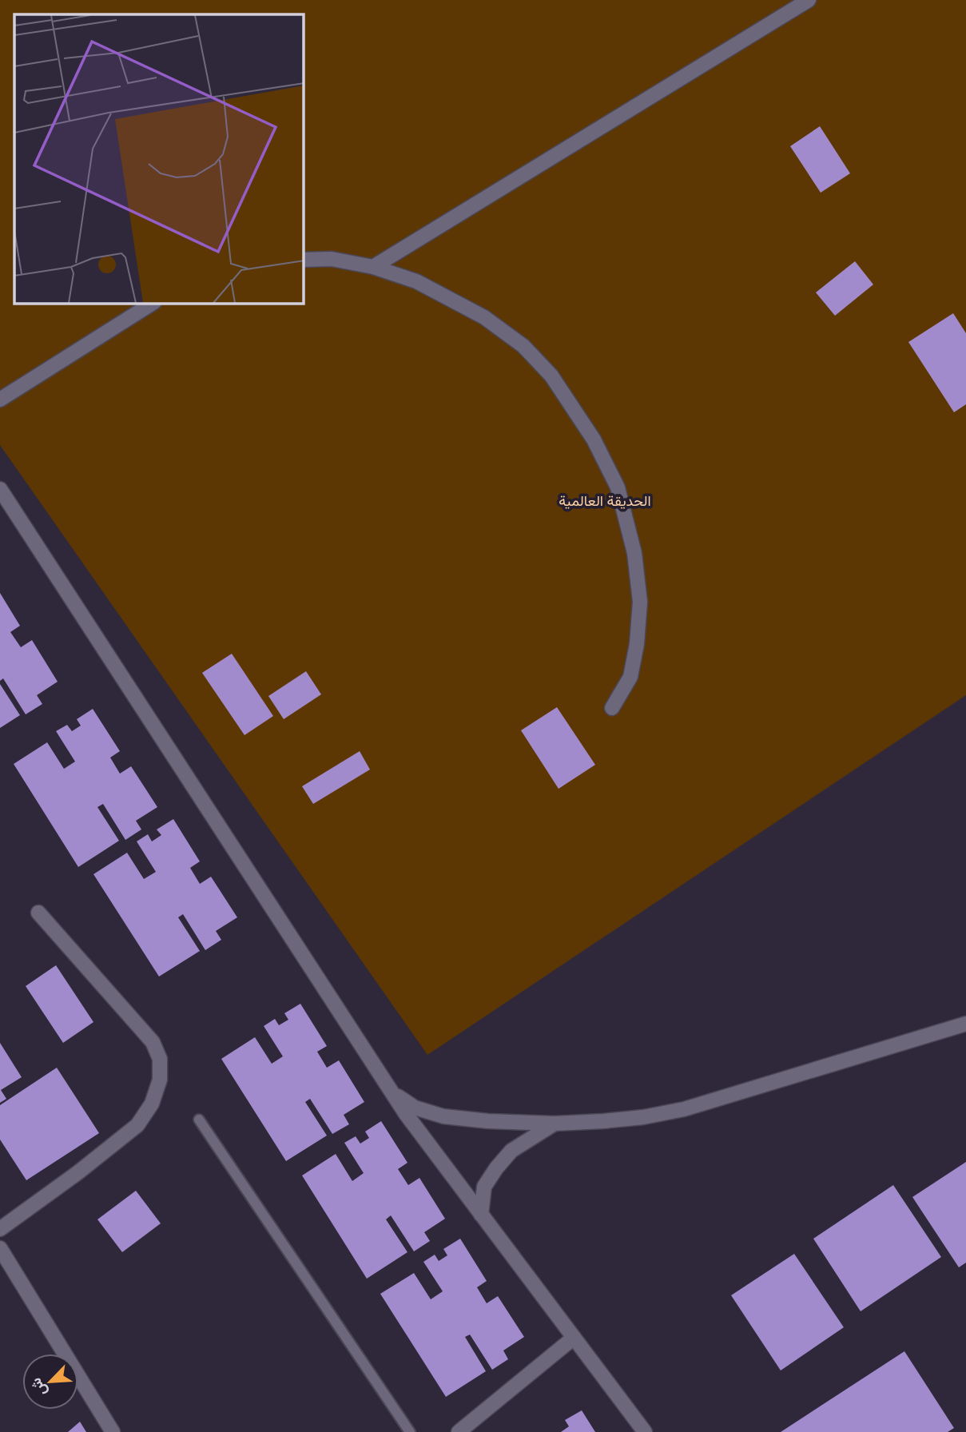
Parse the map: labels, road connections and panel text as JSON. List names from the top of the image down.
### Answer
{
  "parks": ["الحديقة العالمية"],
  "north": "bottom left"
}
